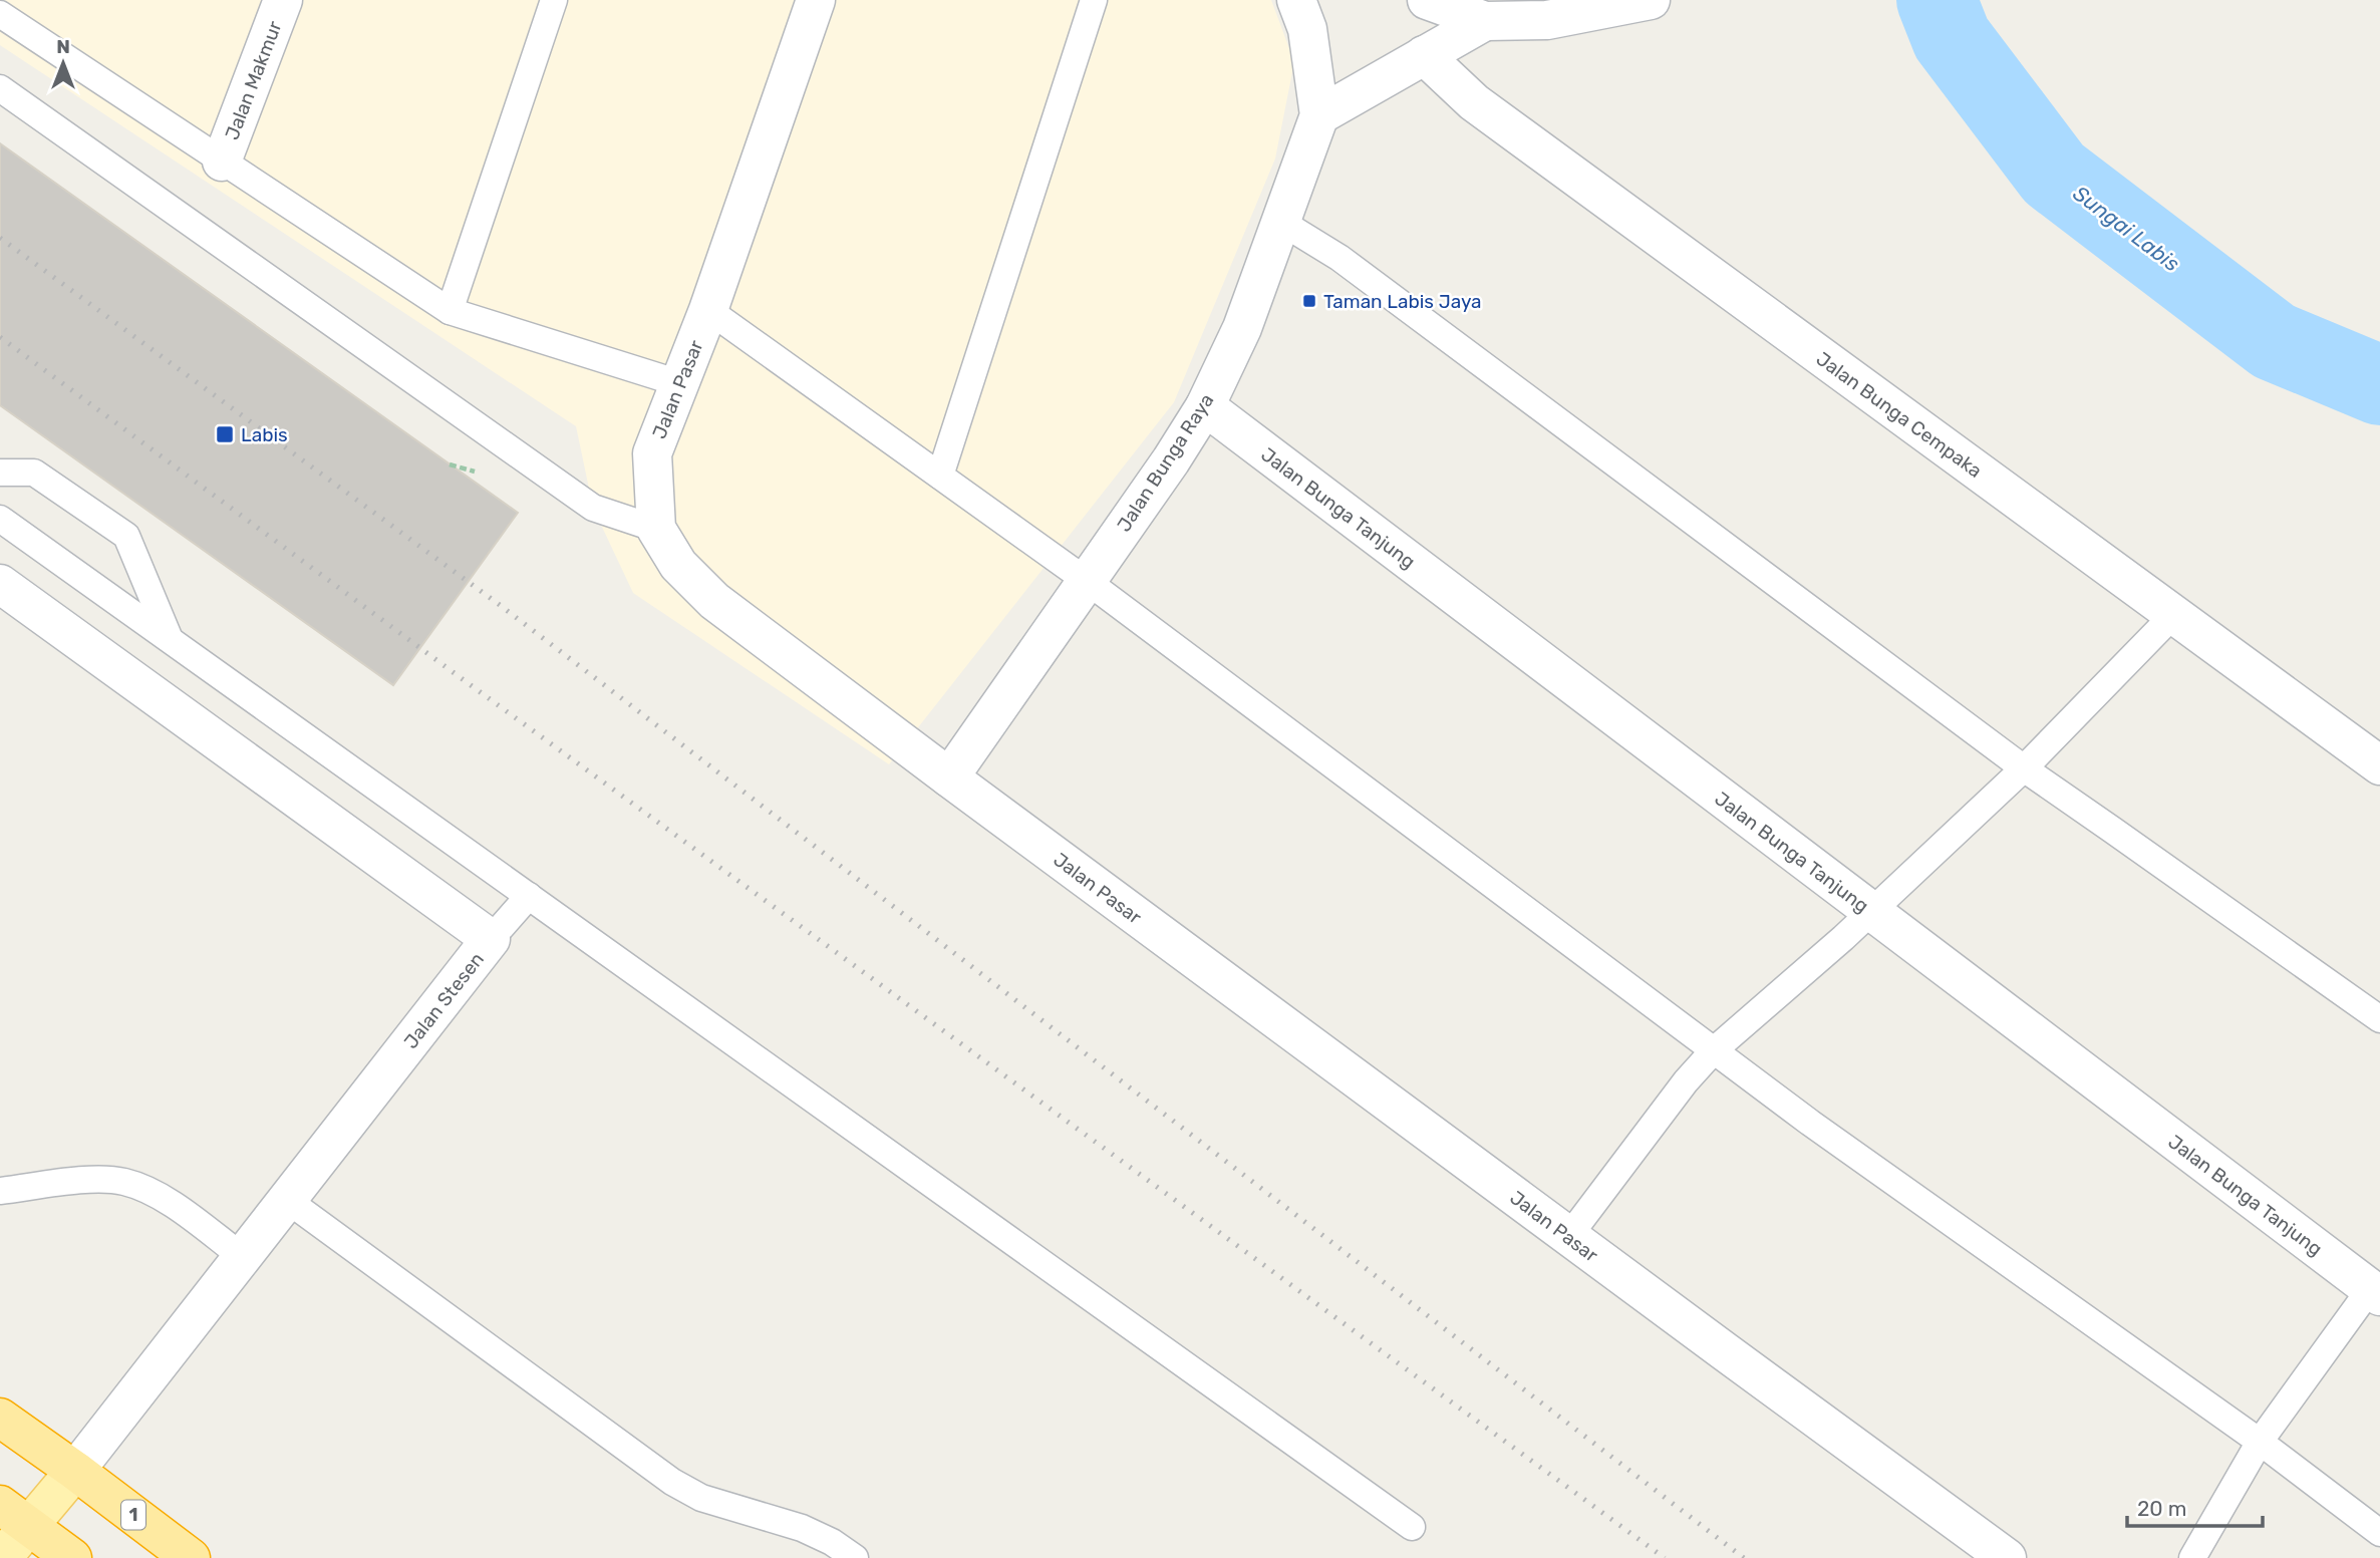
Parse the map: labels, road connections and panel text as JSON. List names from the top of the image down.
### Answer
{
  "streets": {
    "highway": ["1"],
    "street": [
      "Jalan Makmur",
      "Jalan Pasar",
      "Jalan Bunga Cempaka",
      "Jalan Bunga Raya",
      "Jalan Bunga Tanjung",
      "Jalan Stesen"
    ]
  },
  "crossings": [
    ["Jalan Pasar", "Jalan Bunga Raya"],
    ["Jalan Bunga Raya", "Jalan Bunga Tanjung"],
    ["Jalan Stesen", "1"]
  ],
  "water": ["Sungai Labis"],
  "places": {
    "transit": ["Taman Labis Jaya", "Labis"]
  },
  "scale_bar": "20 m",
  "north": "top"
}
